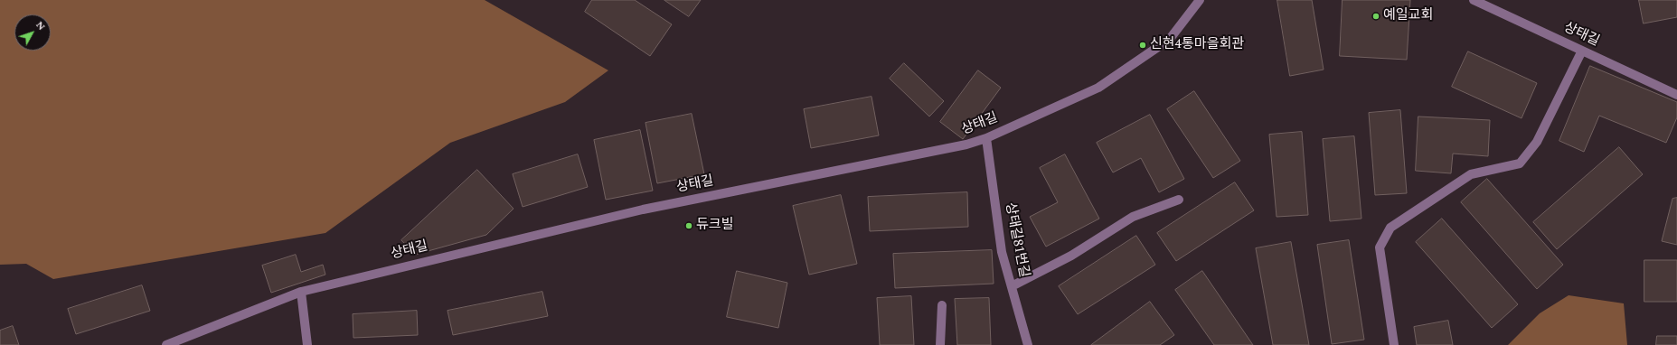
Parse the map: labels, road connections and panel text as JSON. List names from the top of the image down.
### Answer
{
  "streets": {
    "street": ["상태길", "상태길81번길"]
  },
  "crossings": [
    ["상태길", "상태길81번길"]
  ],
  "places": ["예일교회", "신현4통마을회관", "듀크빌"],
  "north": "top right"
}
